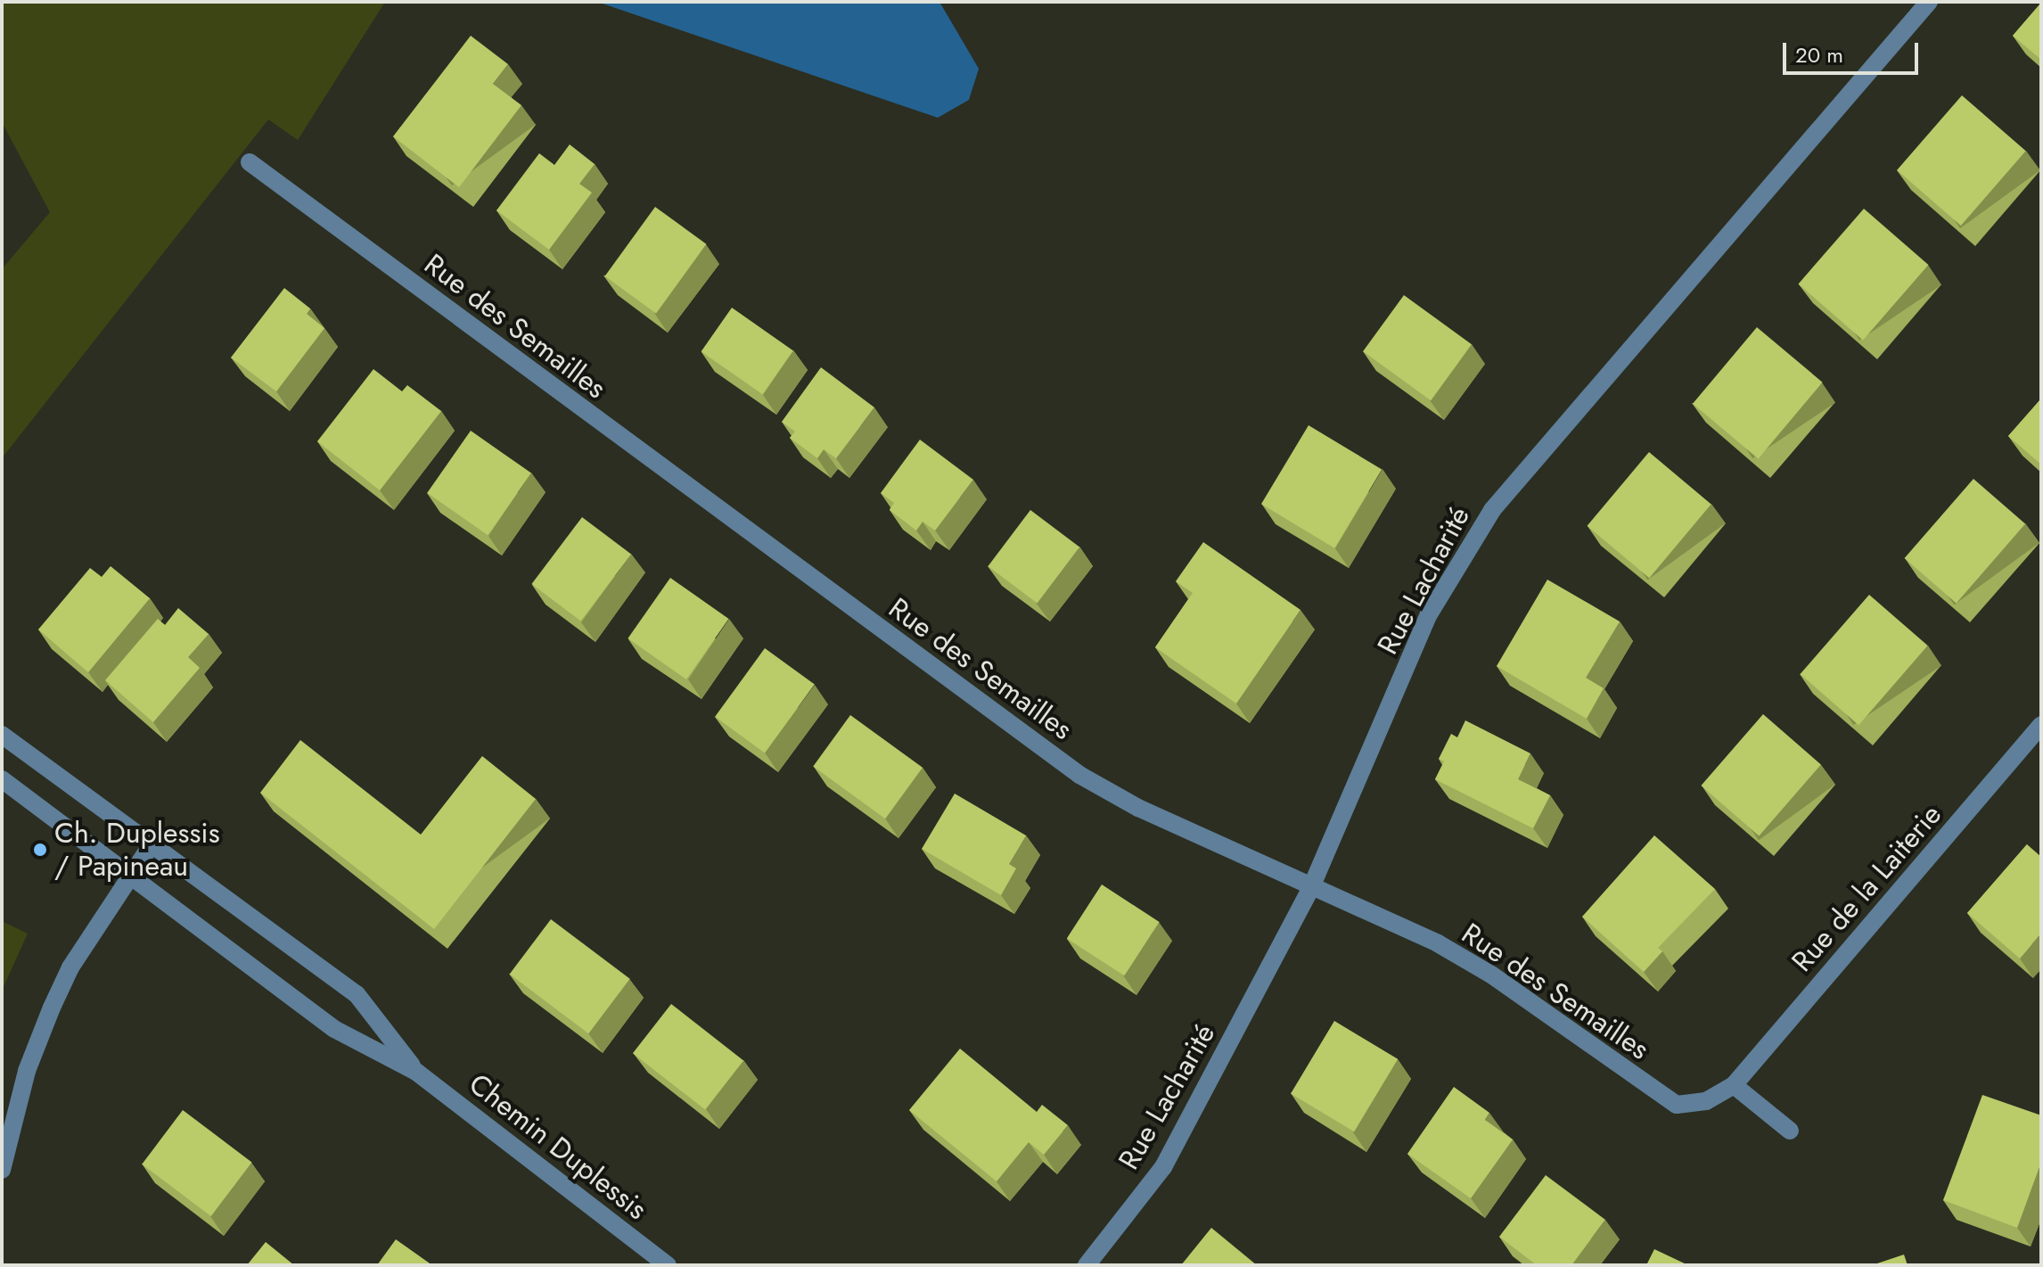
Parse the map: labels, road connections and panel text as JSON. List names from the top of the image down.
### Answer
{
  "streets": {
    "street": [
      "Rue des Semailles",
      "Rue Lacharité",
      "Rue de la Laiterie",
      "Chemin Duplessis"
    ]
  },
  "crossings": [
    ["Rue des Semailles", "Rue Lacharité"],
    ["Rue des Semailles", "Rue de la Laiterie"]
  ],
  "places": ["Ch. Duplessis / Papineau"],
  "scale_bar": "20 m"
}
